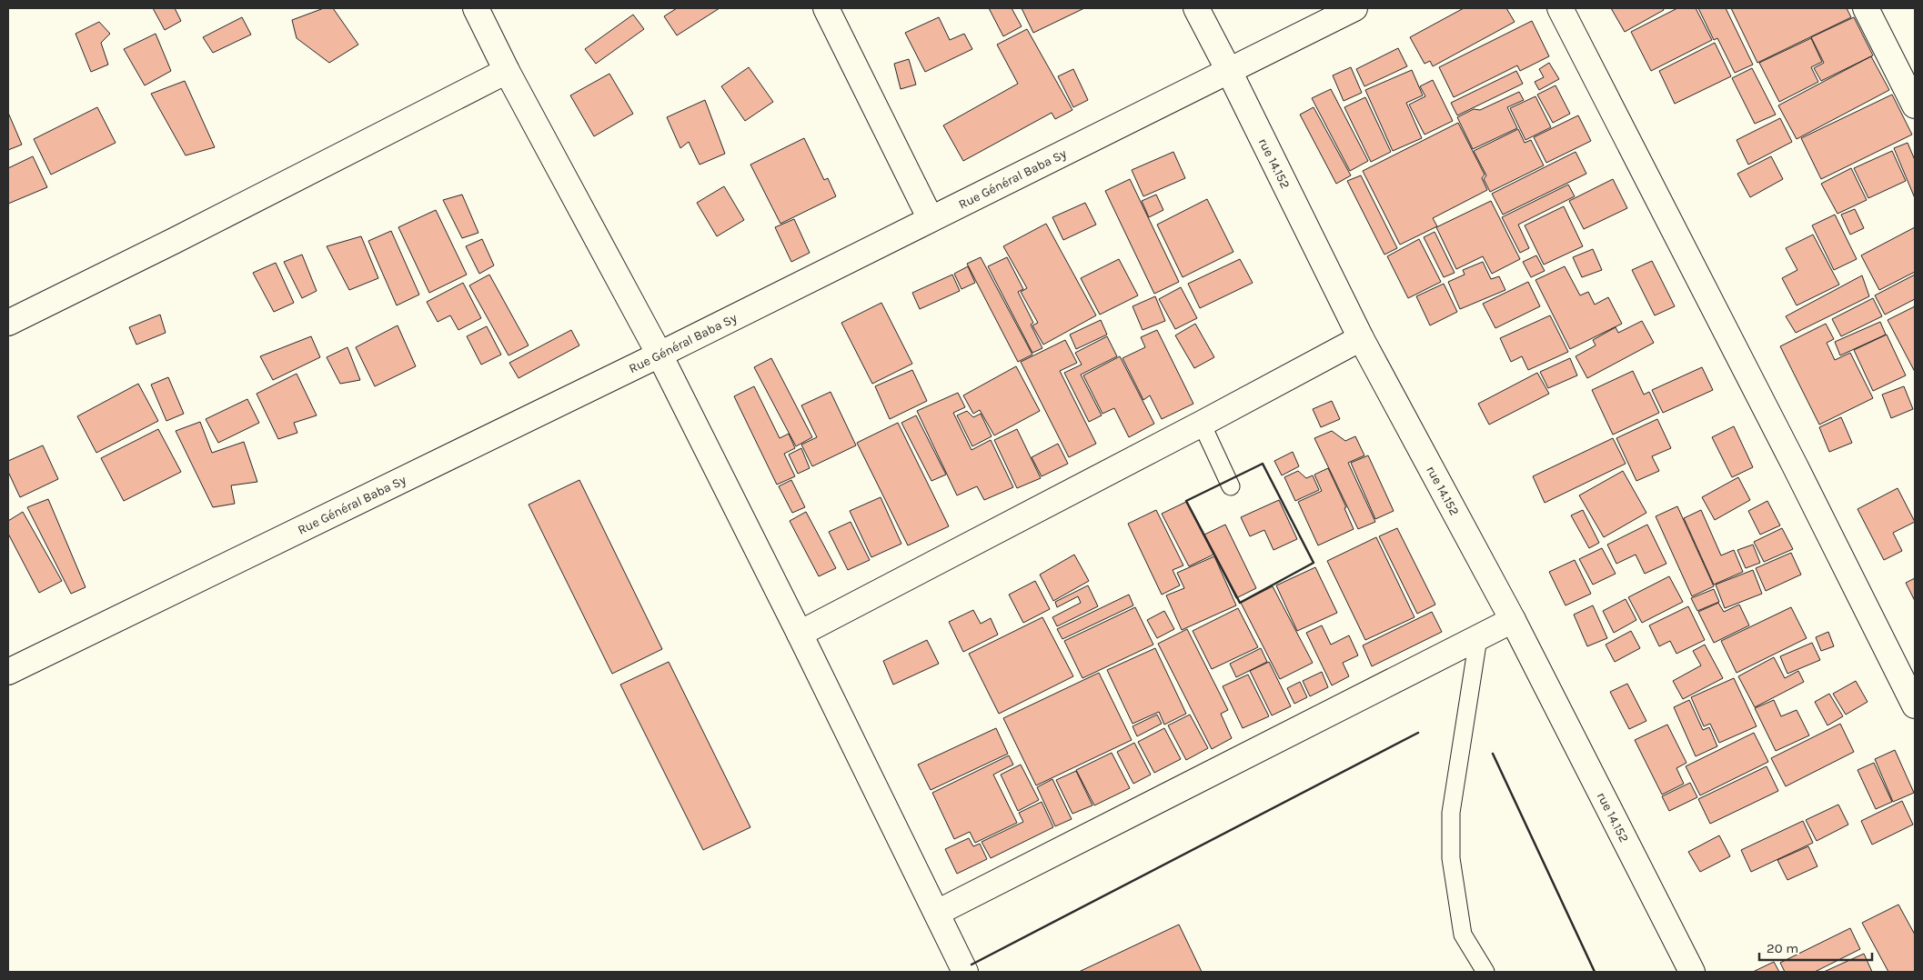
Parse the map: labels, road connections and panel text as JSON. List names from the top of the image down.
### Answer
{
  "streets": {
    "street": ["rue 14.152", "Rue Général Baba Sy"]
  },
  "crossings": [
    ["rue 14.152", "Rue Général Baba Sy"]
  ],
  "scale_bar": "20 m"
}
